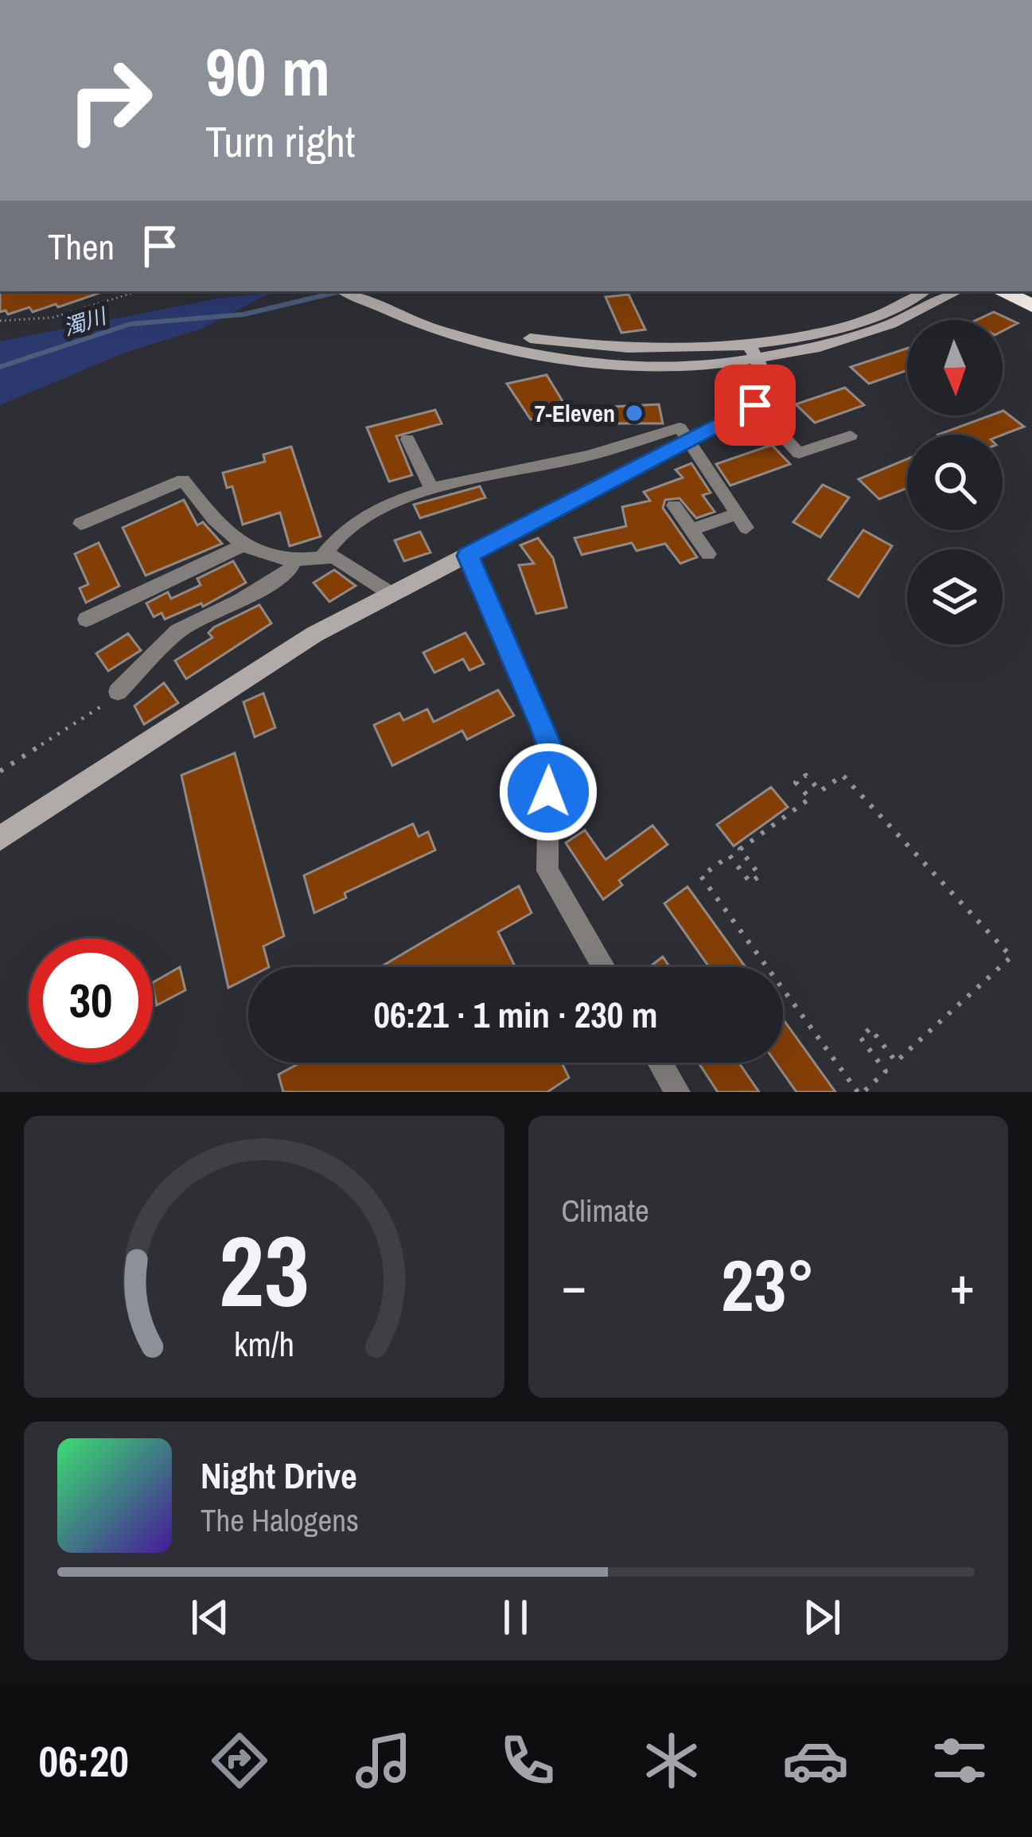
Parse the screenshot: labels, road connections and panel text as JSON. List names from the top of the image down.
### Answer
{
  "water": ["濁川"],
  "places": ["7-Eleven"],
  "north": "bottom",
  "page": {
    "turn": ["90 m", "Turn right"],
    "then": "Then",
    "limit": "30",
    "trip": "06:21 · 1 min · 230 m",
    "tile": "Climate",
    "heat": ["−", "23°", "+"],
    "song": ["Night Drive", "The Halogens"],
    "tabs": "06:20",
    "gauge": ["23", "km/h"]
  }
}
